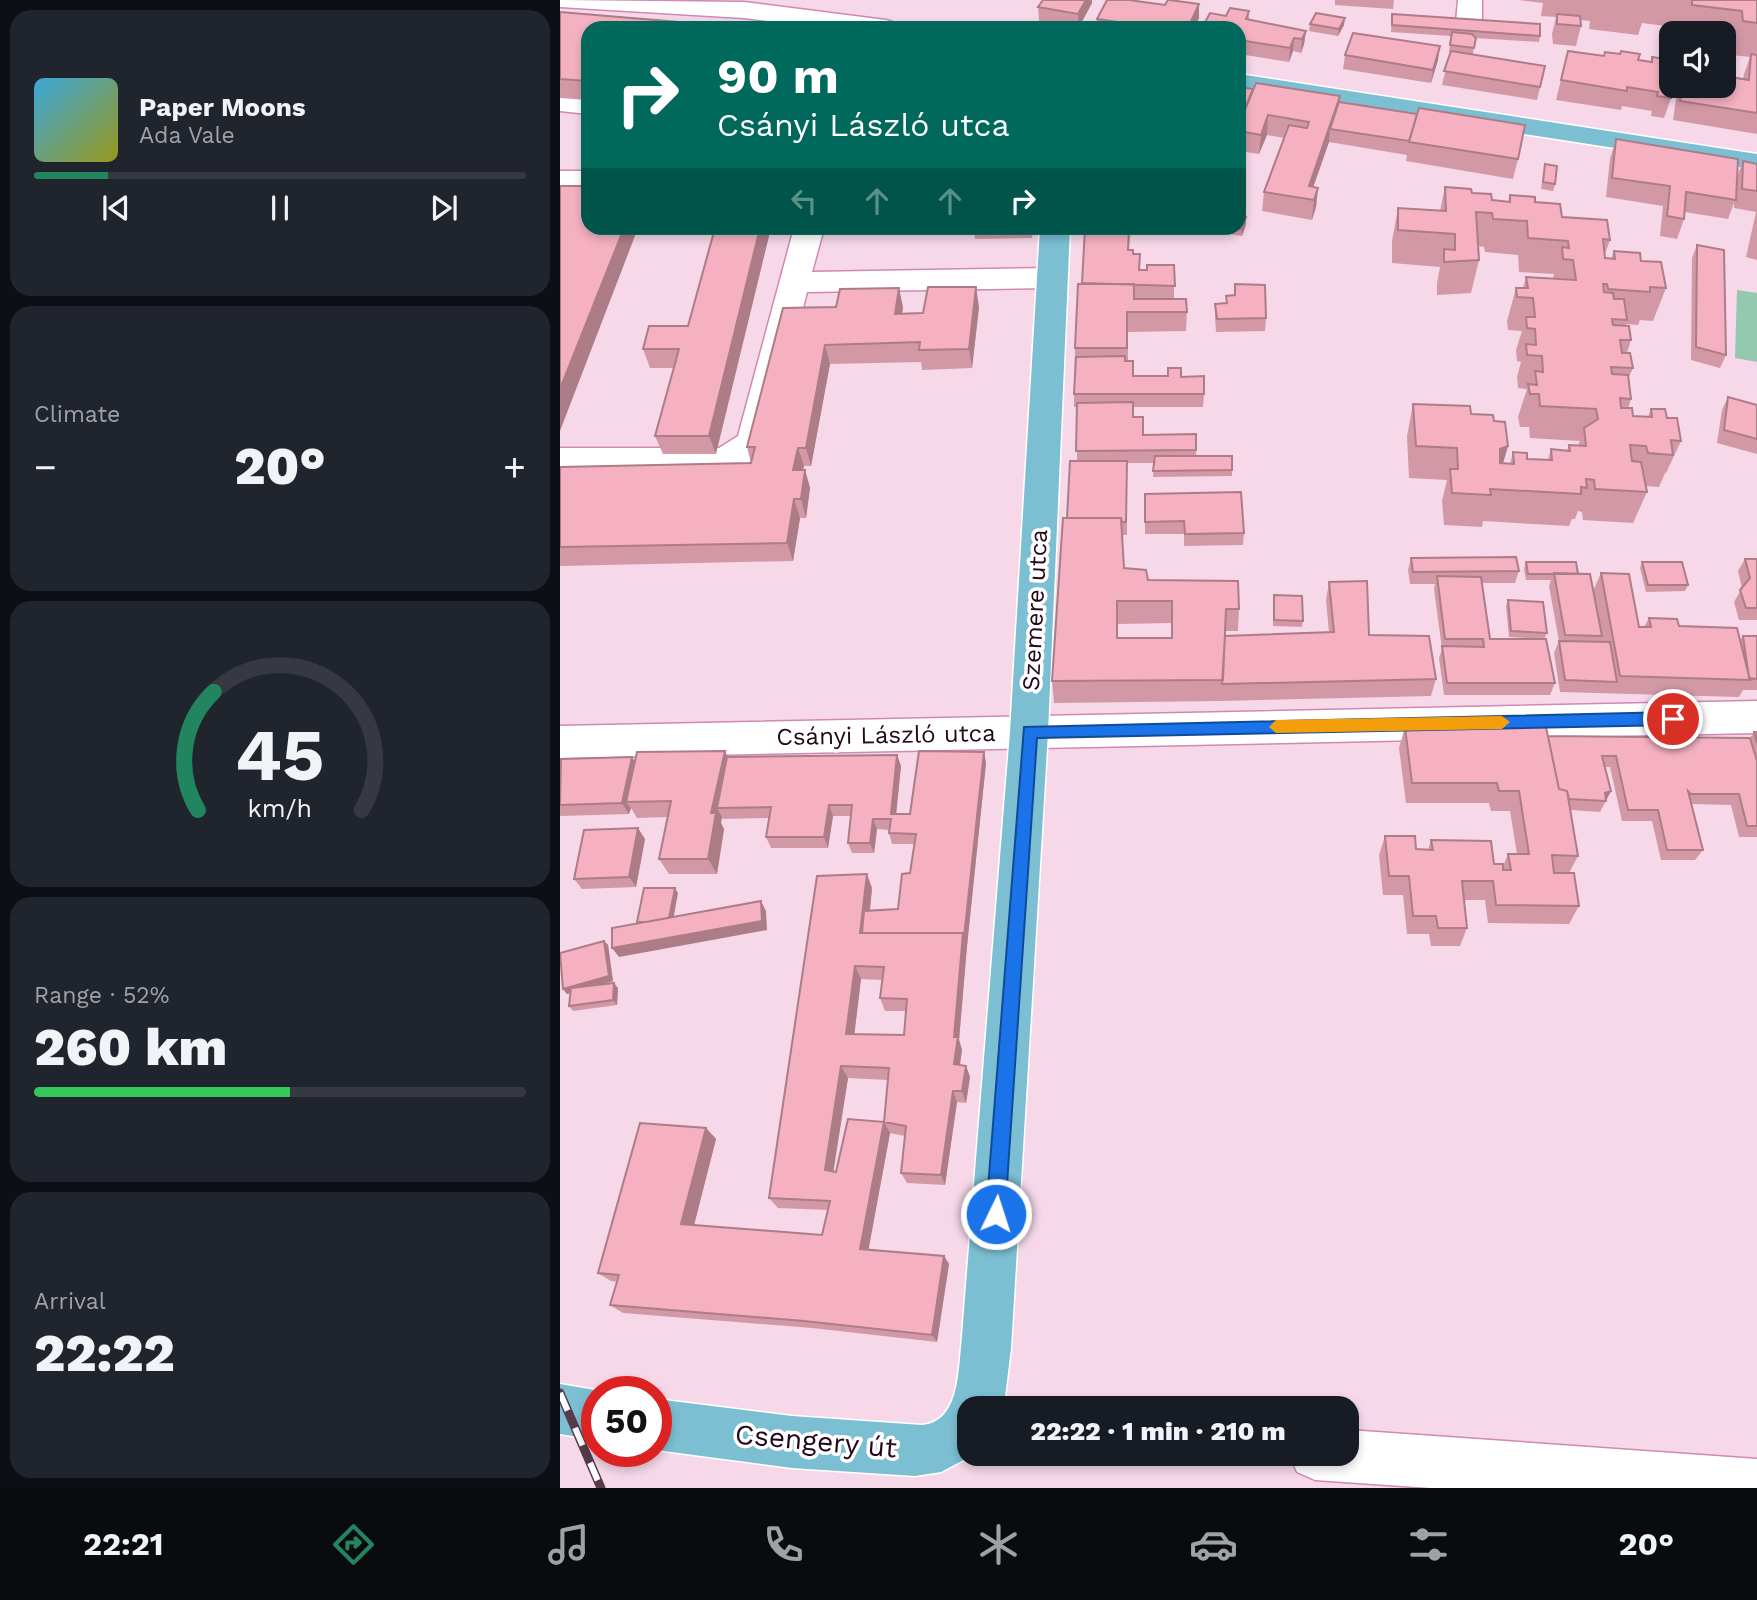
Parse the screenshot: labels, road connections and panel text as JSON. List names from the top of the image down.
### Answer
{
  "streets": {
    "main road": ["Szemere utca", "Csengery út"],
    "street": ["Csányi László utca"]
  },
  "crossings": [
    ["Szemere utca", "Csányi László utca"]
  ],
  "page": {
    "turn": ["90 m", "Csányi László utca"],
    "song": ["Paper Moons", "Ada Vale"],
    "tile": [
      "Climate",
      ["Range · 52%", "260 km"],
      ["Arrival", "22:22"]
    ],
    "heat": ["−", "20°", "+"],
    "limit": "50",
    "trip": "22:22 · 1 min · 210 m",
    "tabs": ["22:21", "20°"],
    "gauge": ["45", "km/h"]
  }
}
